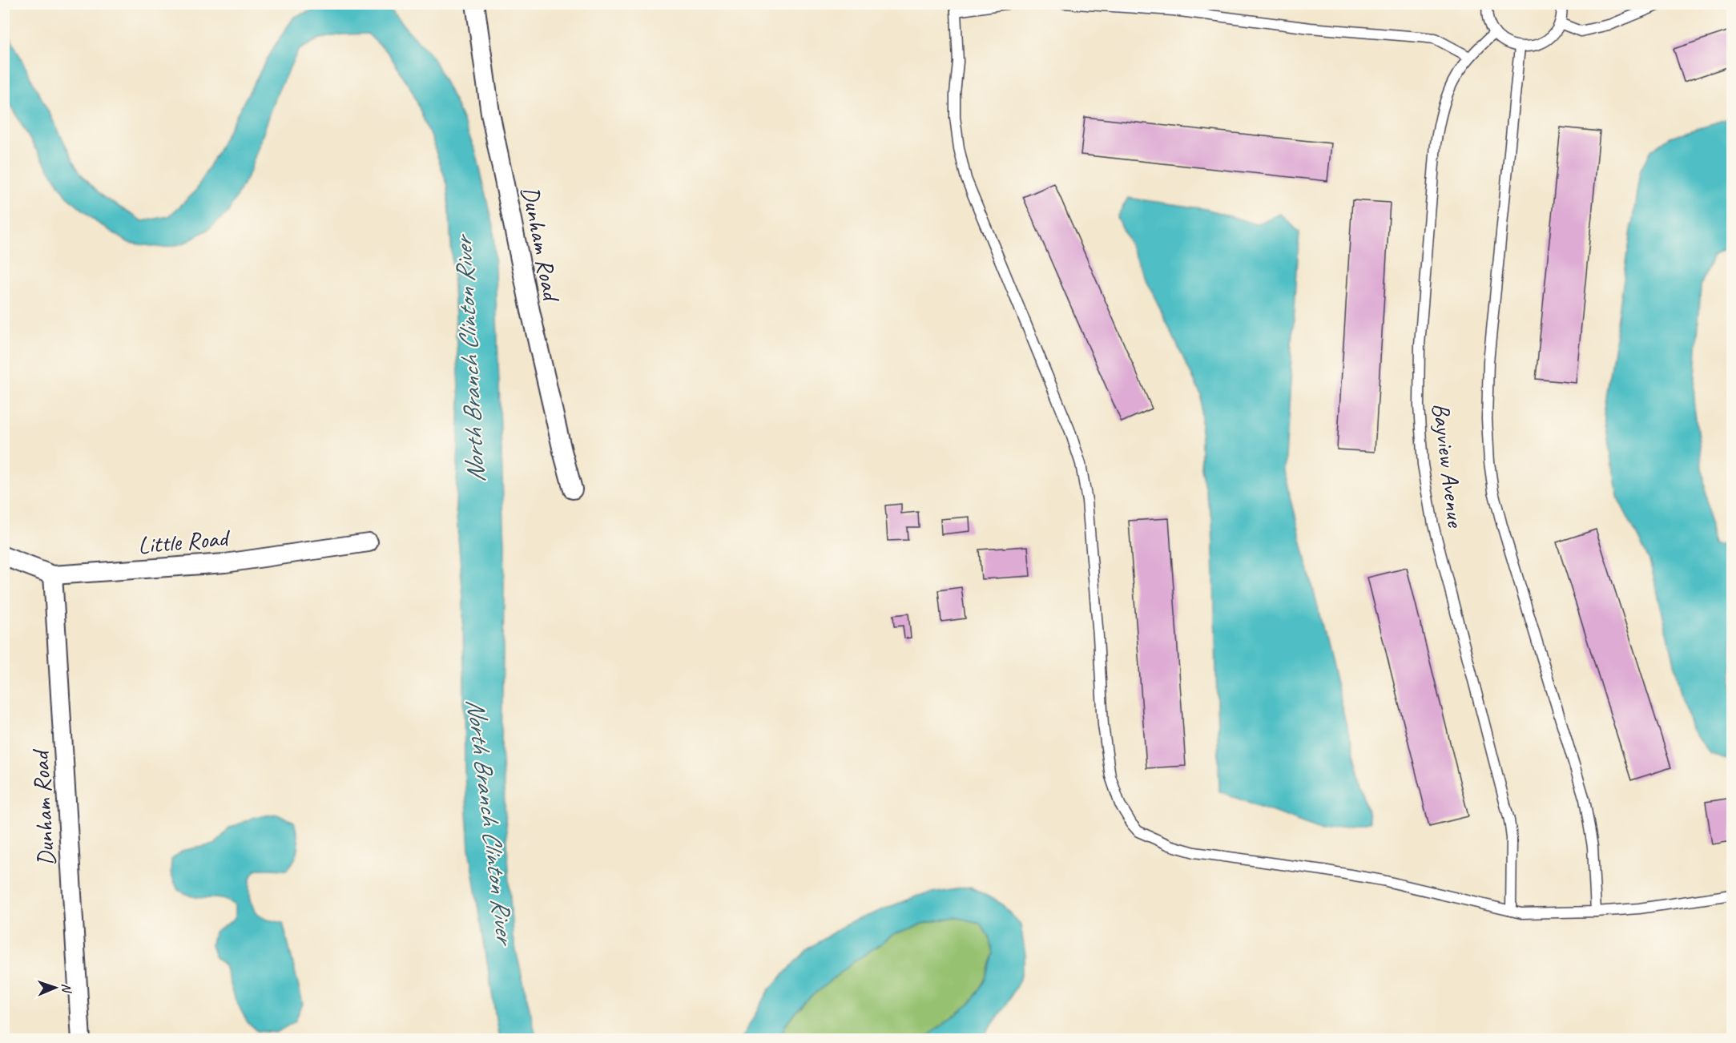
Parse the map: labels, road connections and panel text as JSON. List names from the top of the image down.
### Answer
{
  "streets": {
    "street": ["Dunham Road", "Little Road"],
    "lane": ["Bayview Avenue"]
  },
  "crossings": [
    ["Dunham Road", "Little Road"]
  ],
  "water": ["North Branch Clinton River"],
  "north": "right"
}
